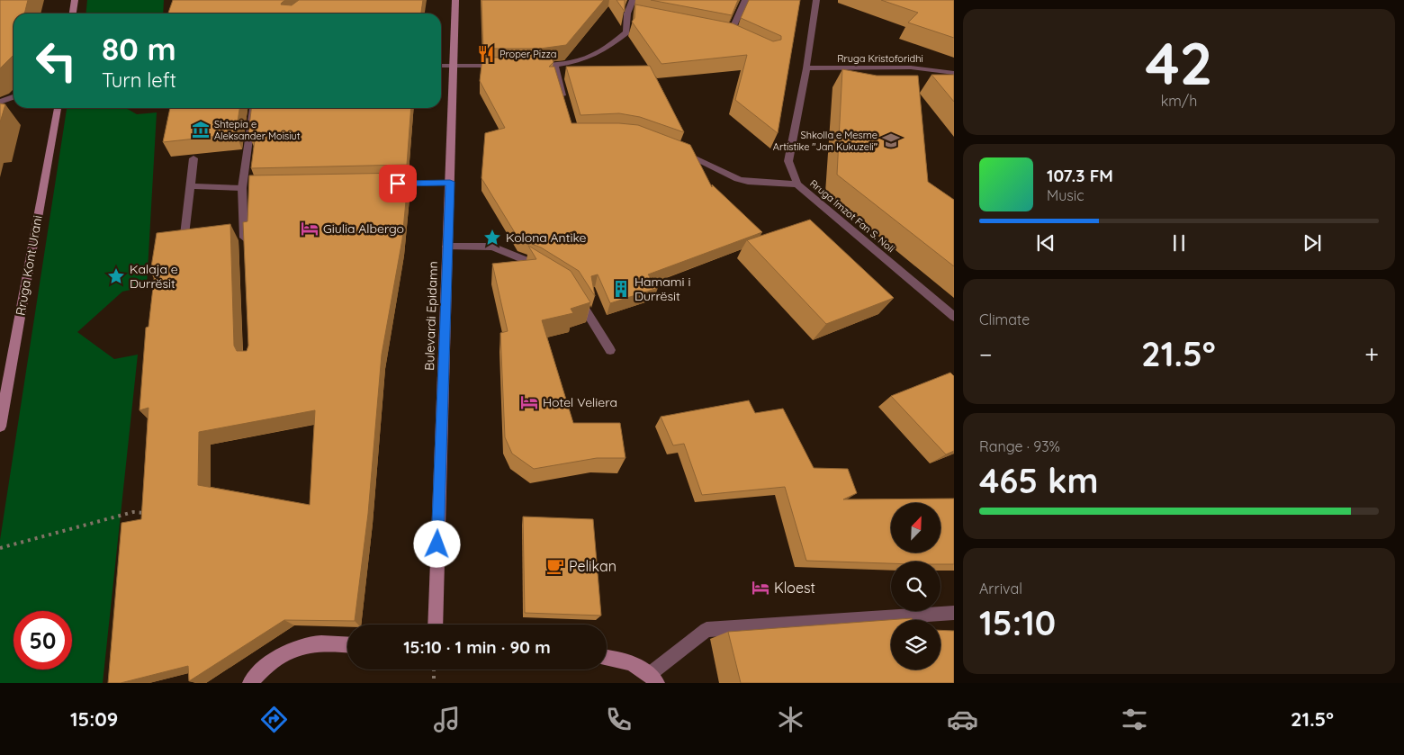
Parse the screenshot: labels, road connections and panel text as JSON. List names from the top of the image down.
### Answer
{
  "streets": {
    "main road": ["Rruga Kont Urani", "Bulevardi Epidamn"],
    "street": ["Rruga Kristoforidhi", "Rruga Imzot Fan S. Noli"]
  },
  "crossings": [
    ["Rruga Kristoforidhi", "Rruga Imzot Fan S. Noli"]
  ],
  "places": {
    "restaurant": ["Proper Pizza"],
    "museum": ["Shtepia e Aleksander Moisiut"],
    "school or university": ["Shkolla e Mesme Artistike \"Jan Kukuzeli\""],
    "hotel": ["Giulia Albergo", "Hotel Veliera", "Kloest"],
    "place": ["Kolona Antike", "Kalaja e Durrësit"],
    "building": ["Hamami i Durrësit"],
    "cafe": ["Pelikan"]
  },
  "north": "top right",
  "page": {
    "tile": [
      ["42", "km/h"],
      "Climate",
      ["Range · 93%", "465 km"],
      ["Arrival", "15:10"]
    ],
    "turn": ["80 m", "Turn left"],
    "song": ["107.3 FM", "Music"],
    "heat": ["−", "21.5°", "+"],
    "limit": "50",
    "trip": "15:10 · 1 min · 90 m",
    "tabs": ["15:09", "21.5°"]
  }
}
